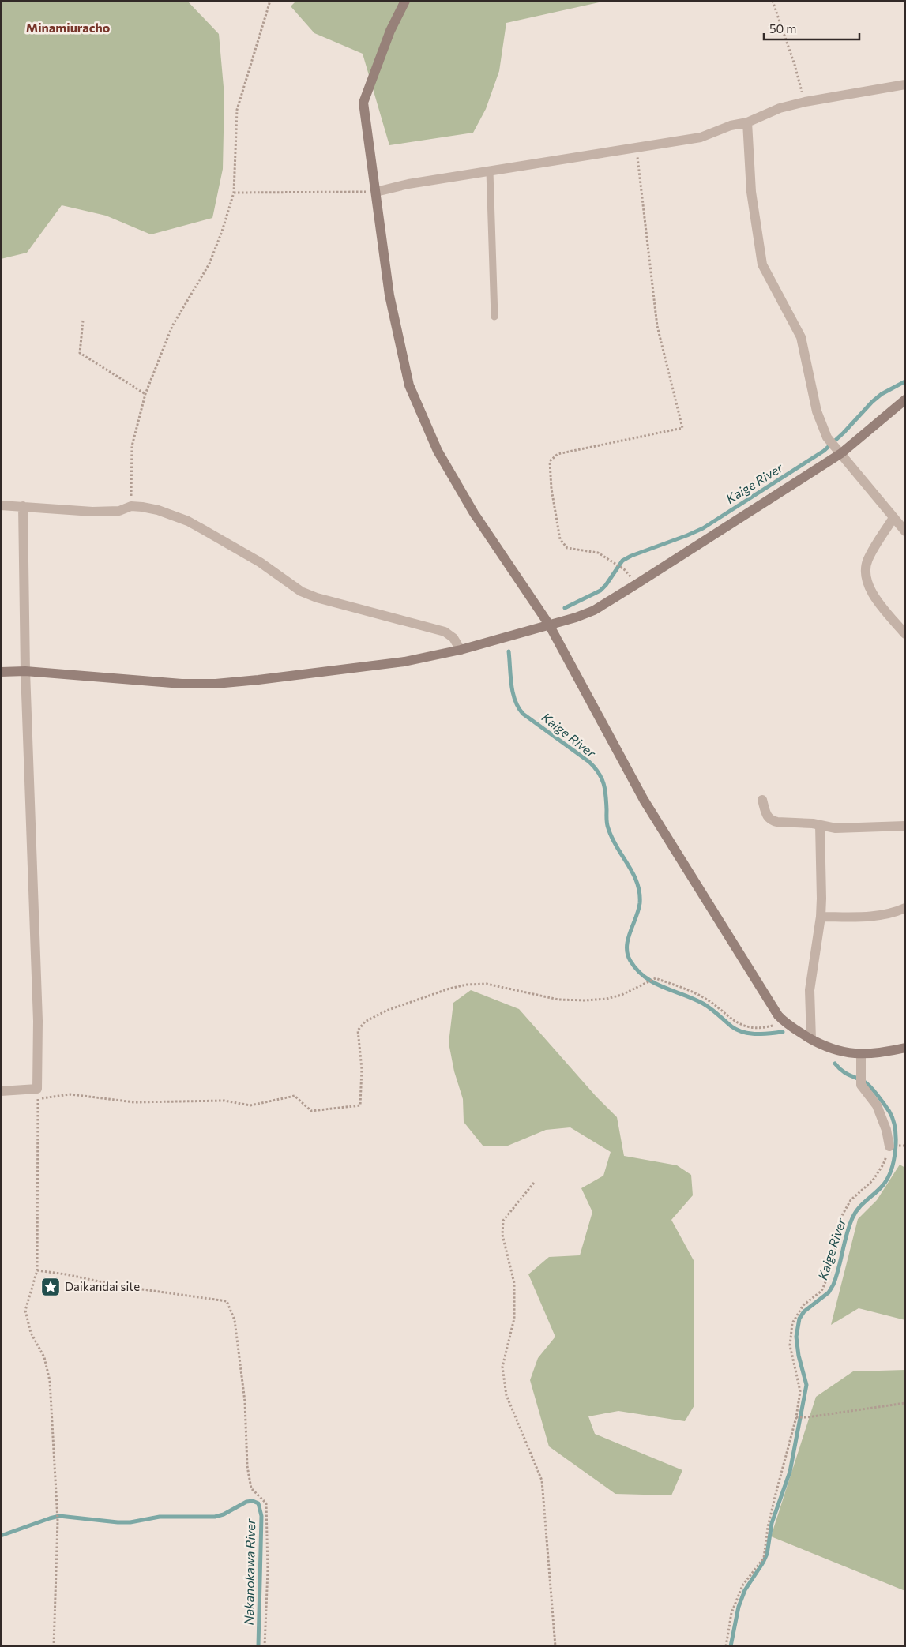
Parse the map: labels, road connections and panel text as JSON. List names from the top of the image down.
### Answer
{
  "districts": ["Minamiuracho"],
  "water": ["Kaige River", "Nakanokawa River"],
  "places": {
    "place": ["Daikandai site"]
  },
  "scale_bar": "50 m"
}
